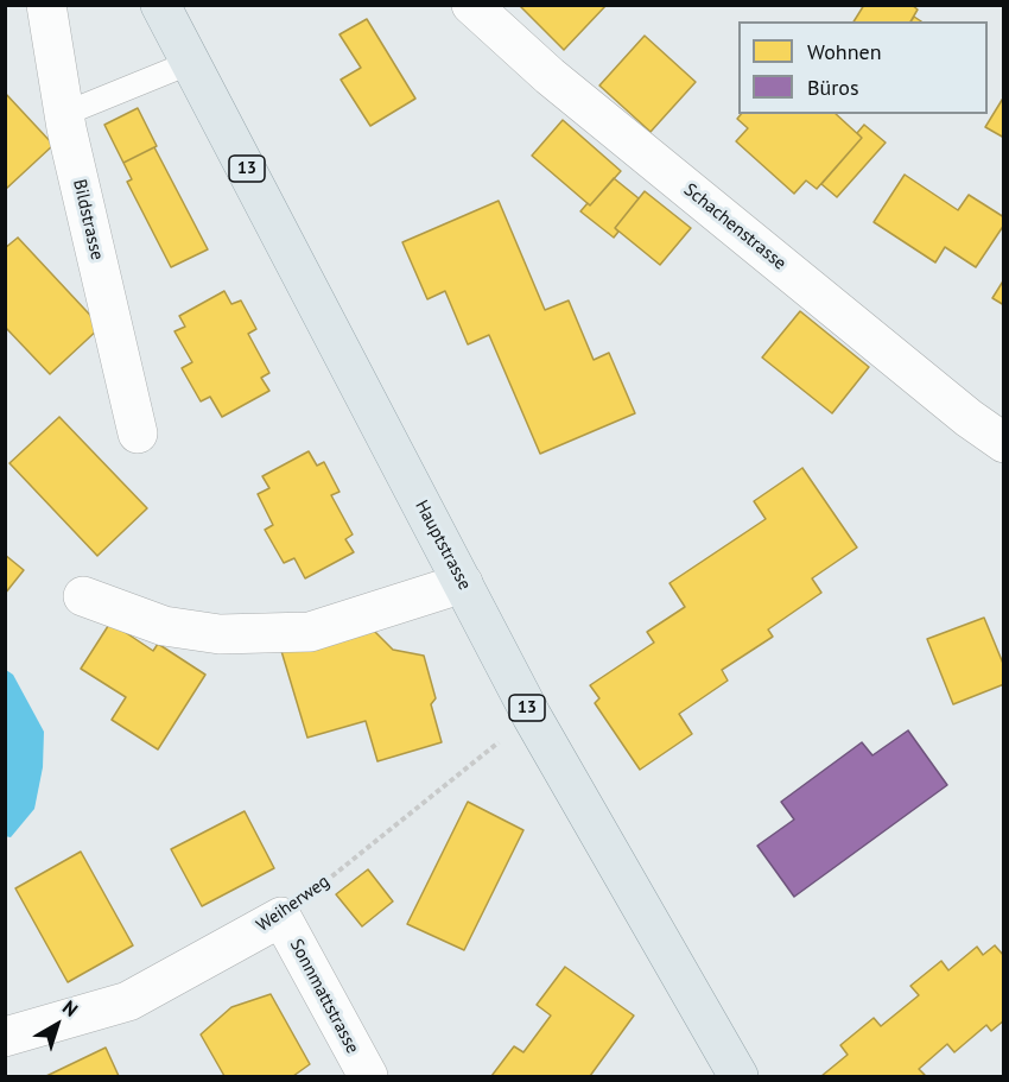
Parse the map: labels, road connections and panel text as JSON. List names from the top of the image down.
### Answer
{
  "streets": {
    "main road": ["13", "Hauptstrasse"],
    "street": [
      "Bildstrasse",
      "Schachenstrasse",
      "Weiherweg",
      "Sonnmattstrasse"
    ]
  },
  "crossings": [
    ["Weiherweg", "Sonnmattstrasse"]
  ],
  "legend": ["Wohnen", "Büros"],
  "north": "top right"
}
